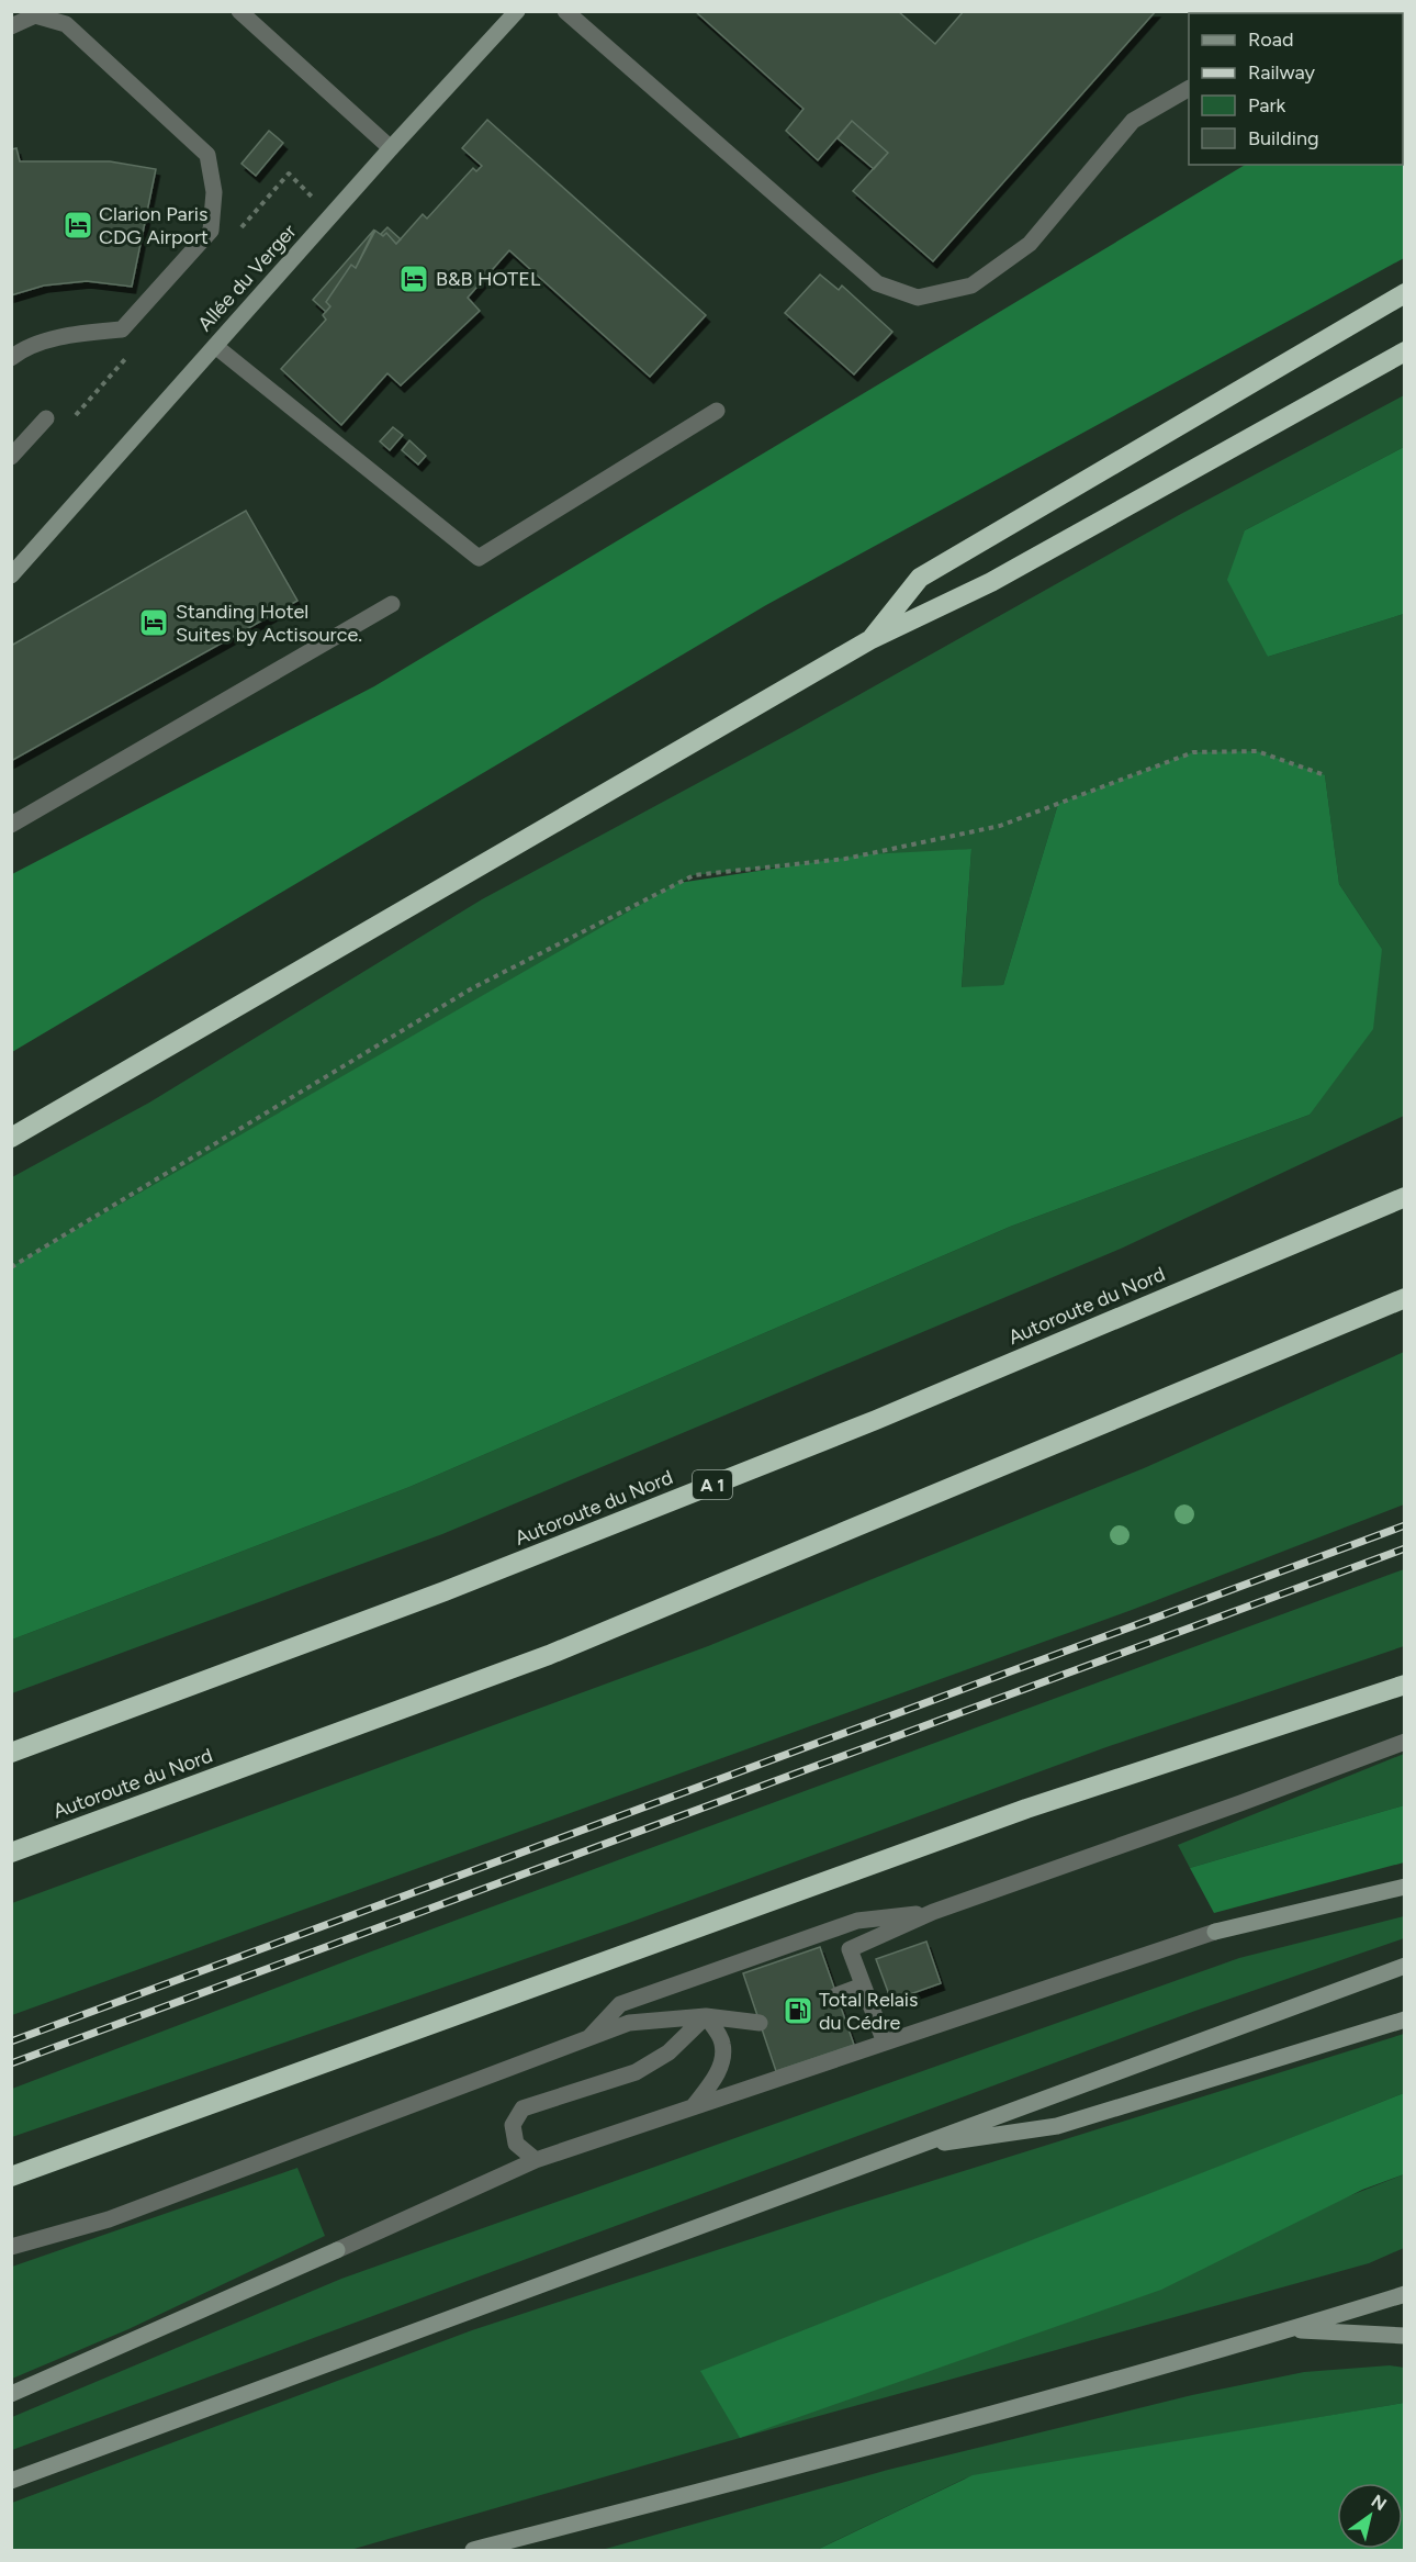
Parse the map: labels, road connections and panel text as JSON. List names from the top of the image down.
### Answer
{
  "streets": {
    "highway": ["Autoroute du Nord", "A 1"],
    "street": ["Allée du Verger"]
  },
  "places": {
    "hotel": ["Clarion Paris CDG Airport", "B&B HOTEL", "Standing Hotel Suites by Actisource."],
    "fuel station": ["Total Relais du Cédre"]
  },
  "legend": [
    "Road",
    "Railway",
    "Park",
    "Building"
  ],
  "north": "top right"
}
